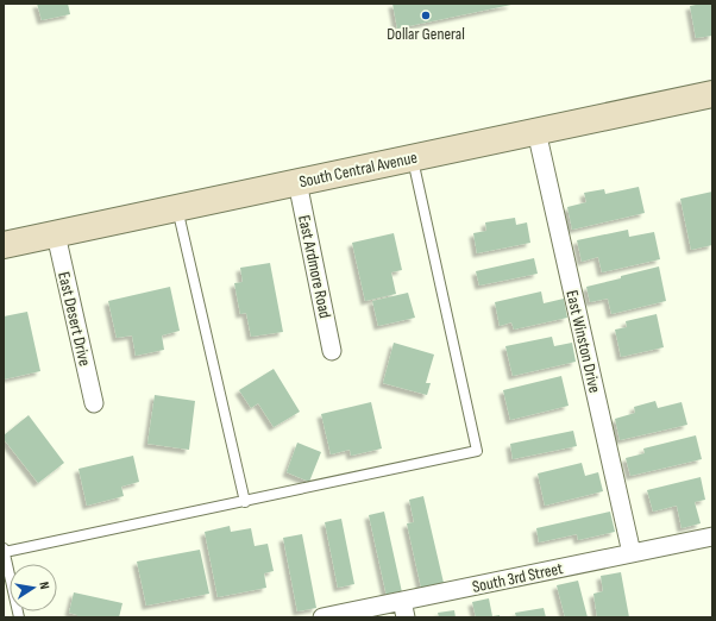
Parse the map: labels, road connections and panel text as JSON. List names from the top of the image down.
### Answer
{
  "streets": {
    "main road": ["South Central Avenue"],
    "street": [
      "East Ardmore Road",
      "East Desert Drive",
      "East Winston Drive",
      "South 3rd Street"
    ]
  },
  "crossings": [
    ["South Central Avenue", "East Ardmore Road"],
    ["South Central Avenue", "East Desert Drive"],
    ["South Central Avenue", "East Winston Drive"],
    ["East Winston Drive", "South 3rd Street"]
  ],
  "places": ["Dollar General"],
  "north": "right"
}
